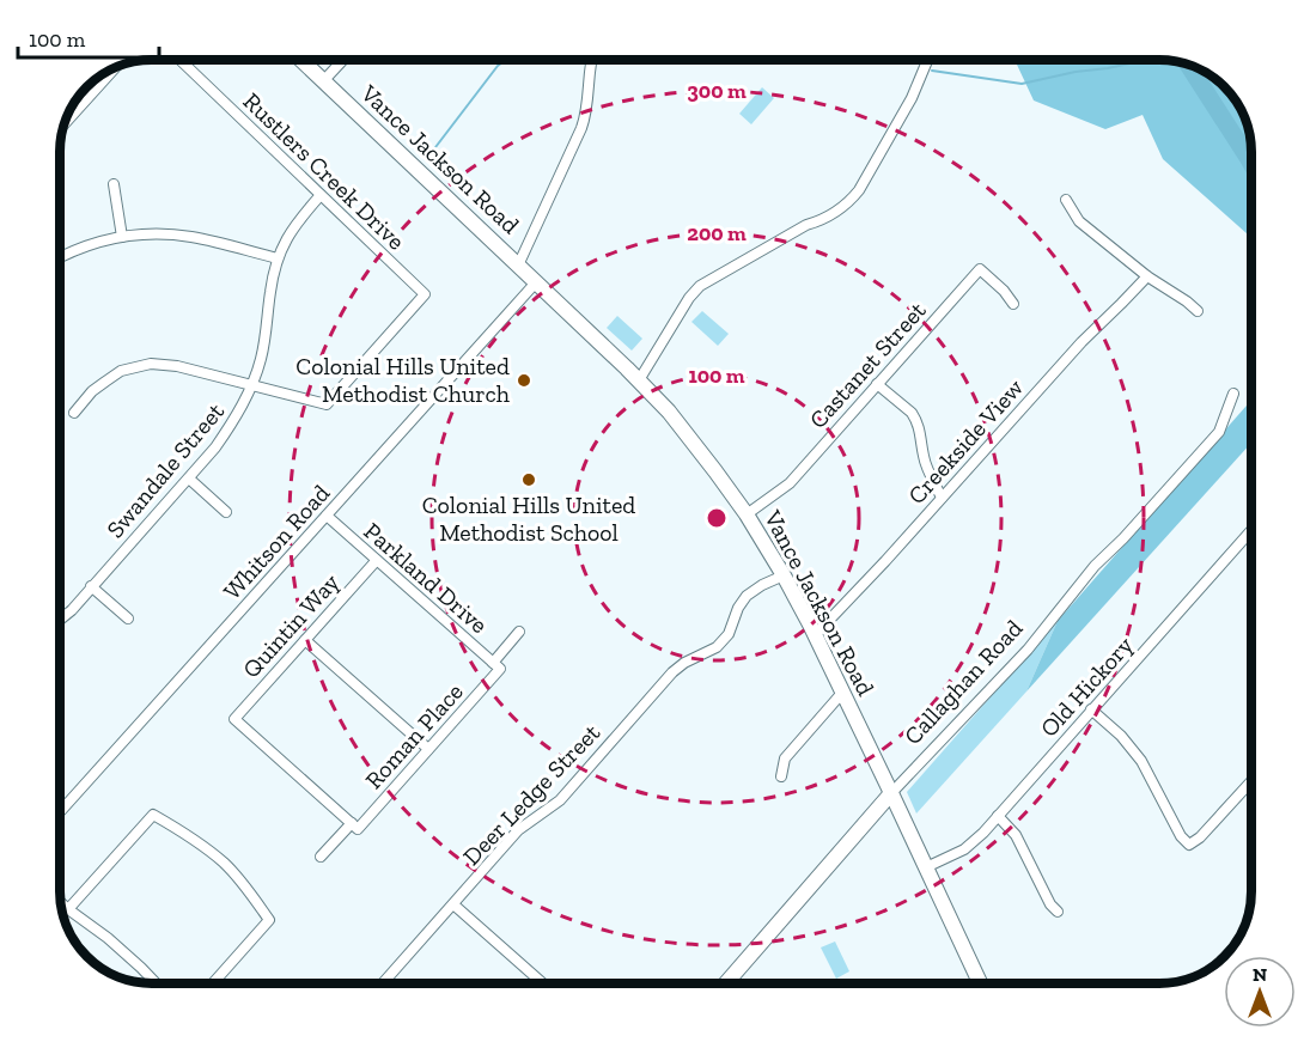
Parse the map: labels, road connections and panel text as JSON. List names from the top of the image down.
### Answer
{
  "streets": {
    "main road": ["Vance Jackson Road", "Callaghan Road"],
    "street": [
      "Rustlers Creek Drive",
      "Castanet Street",
      "Creekside View",
      "Swandale Street",
      "Whitson Road",
      "Parkland Drive",
      "Quintin Way",
      "Old Hickory",
      "Roman Place",
      "Deer Ledge Street"
    ]
  },
  "crossings": [
    ["Vance Jackson Road", "Castanet Street"],
    ["Vance Jackson Road", "Creekside View"],
    ["Vance Jackson Road", "Whitson Road"],
    ["Vance Jackson Road", "Callaghan Road"],
    ["Vance Jackson Road", "Old Hickory"],
    ["Vance Jackson Road", "Deer Ledge Street"],
    ["Rustlers Creek Drive", "Swandale Street"],
    ["Whitson Road", "Parkland Drive"],
    ["Parkland Drive", "Quintin Way"],
    ["Parkland Drive", "Roman Place"],
    ["Quintin Way", "Roman Place"]
  ],
  "places": ["Colonial Hills United Methodist Church", "Colonial Hills United Methodist School"],
  "scale_bar": "100 m",
  "north": "top",
  "rings": ["300 m", "200 m", "100 m"]
}
